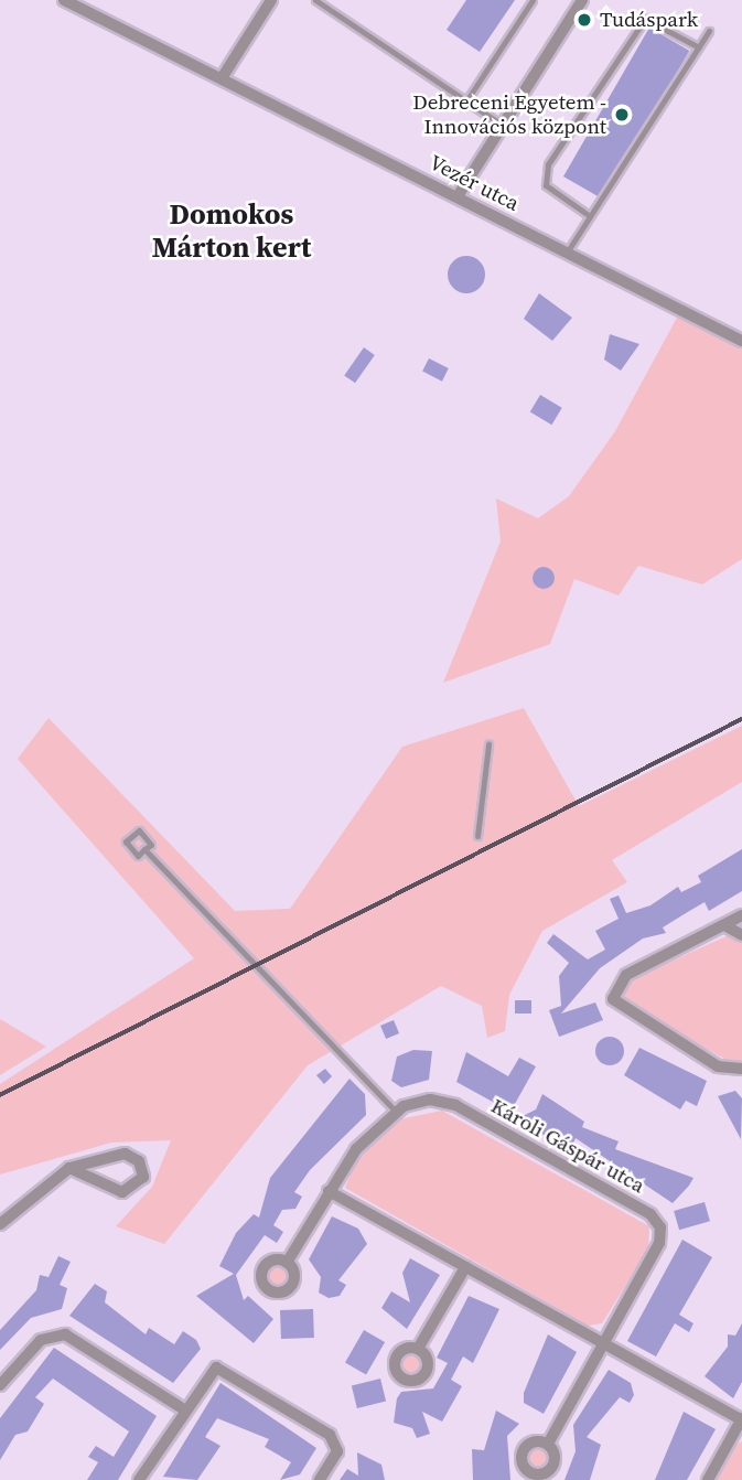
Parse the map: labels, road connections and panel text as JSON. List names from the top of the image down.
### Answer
{
  "streets": {
    "street": ["Vezér utca", "Károli Gáspár utca"]
  },
  "districts": ["Domokos Márton kert"],
  "places": ["Tudáspark", "Debreceni Egyetem - Innovációs központ"]
}
